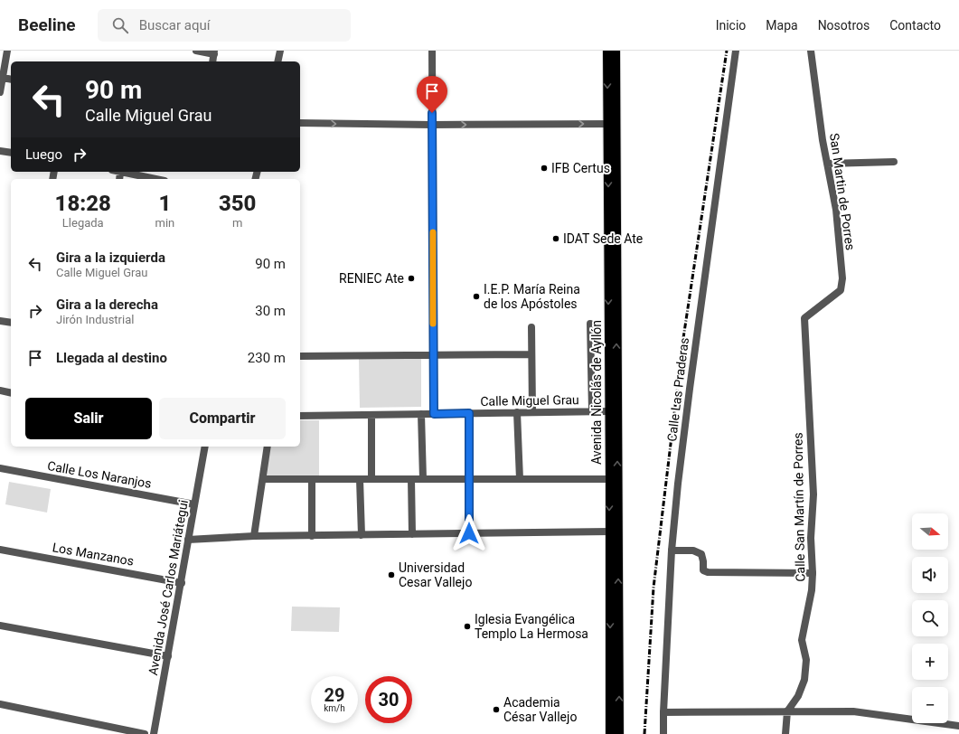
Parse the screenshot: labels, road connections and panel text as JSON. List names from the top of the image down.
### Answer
{
  "streets": {
    "main road": ["Avenida Nicolás de Ayllón"],
    "street": [
      "San Martin de Porres",
      "Calle Las Praderas",
      "Calle Miguel Grau",
      "Calle Los Naranjos",
      "Calle San Martín de Porres",
      "Los Manzanos",
      "Avenida José Carlos Mariátegui"
    ]
  },
  "crossings": [
    ["San Martin de Porres", "Calle San Martín de Porres"],
    ["Avenida Nicolás de Ayllón", "Calle Miguel Grau"],
    ["Calle Los Naranjos", "Avenida José Carlos Mariátegui"],
    ["Los Manzanos", "Avenida José Carlos Mariátegui"]
  ],
  "places": [
    "IFB Certus",
    "IDAT Sede Ate",
    "RENIEC Ate",
    "I.E.P. María Reina de los Apóstoles",
    "Universidad Cesar Vallejo",
    "Iglesia Evangélica Templo La Hermosa",
    "Academia César Vallejo"
  ],
  "north": "right",
  "page": {
    "header": "Beeline",
    "search": "Buscar aquí",
    "nav": [
      "Inicio",
      "Mapa",
      "Nosotros",
      "Contacto"
    ],
    "turn": ["90 m", "Calle Miguel Grau"],
    "then": "Luego",
    "eta": [
      "18:28",
      "Llegada",
      "1",
      "min",
      "350",
      "m"
    ],
    "list": [
      {
        "name": "Gira a la izquierda",
        "note": "Calle Miguel Grau",
        "value": "90 m"
      },
      {
        "name": "Gira a la derecha",
        "note": "Jirón Industrial",
        "value": "30 m"
      },
      {
        "name": "Llegada al destino",
        "value": "230 m"
      }
    ],
    "buttons": ["Salir", "Compartir"],
    "map_buttons": ["+", "−"],
    "speed": "29 km/h",
    "limit": "30"
  }
}
